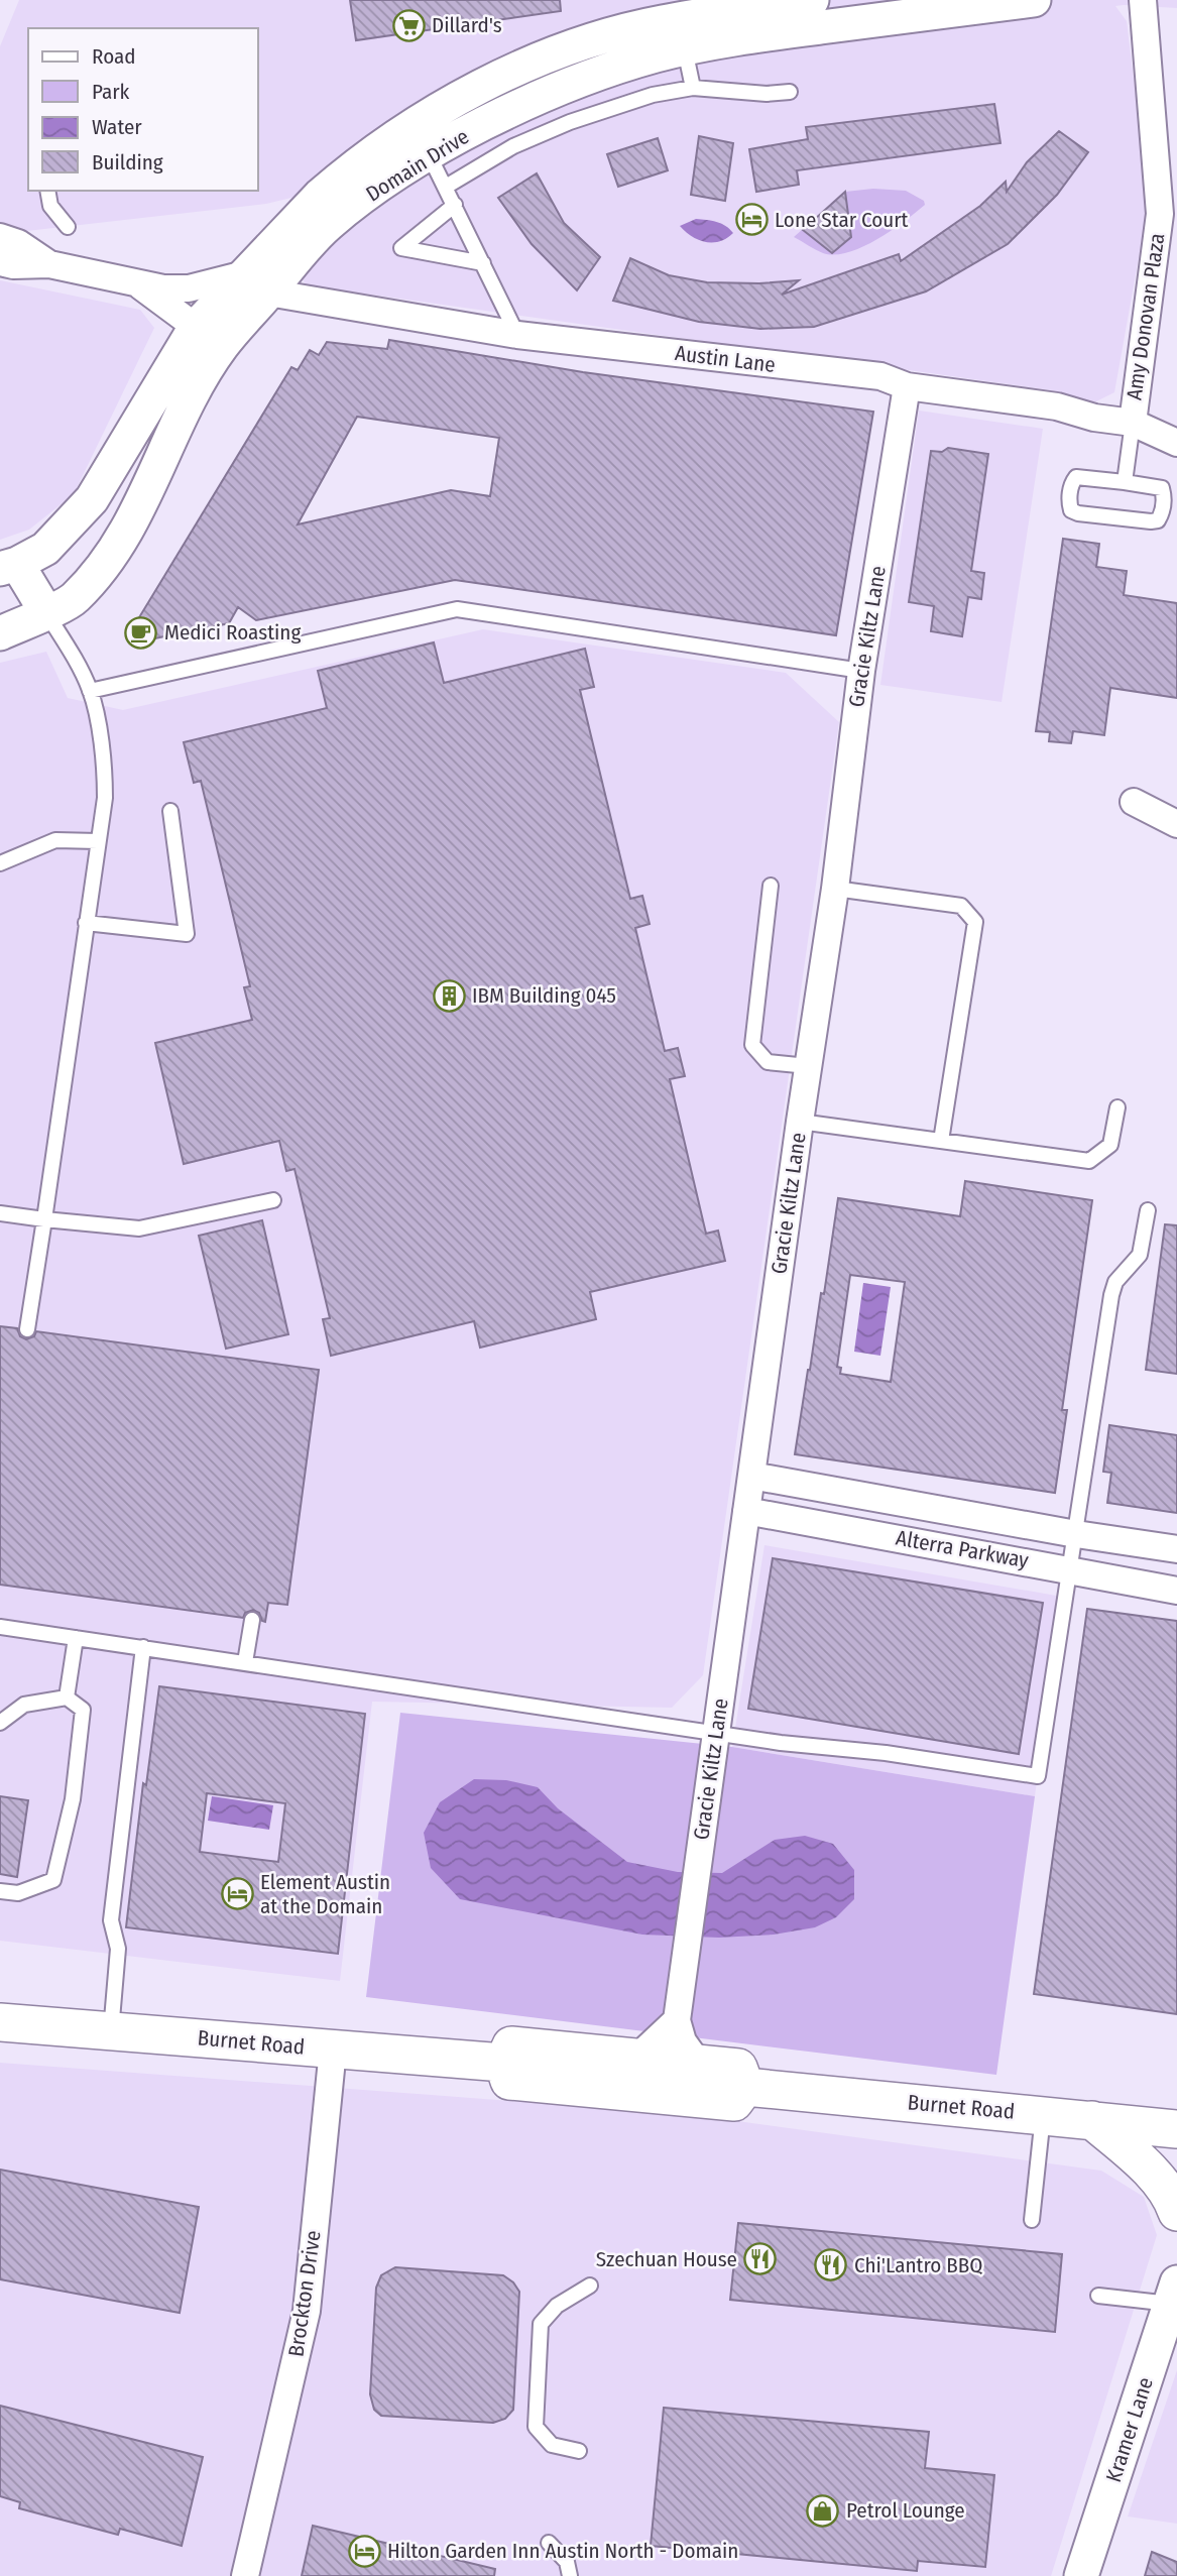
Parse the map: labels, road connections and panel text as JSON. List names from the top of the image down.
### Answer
{
  "streets": {
    "main road": ["Burnet Road"],
    "street": [
      "Domain Drive",
      "Amy Donovan Plaza",
      "Austin Lane",
      "Gracie Kiltz Lane",
      "Alterra Parkway",
      "Brockton Drive",
      "Kramer Lane"
    ]
  },
  "crossings": [
    ["Domain Drive", "Austin Lane"],
    ["Amy Donovan Plaza", "Austin Lane"],
    ["Austin Lane", "Gracie Kiltz Lane"],
    ["Gracie Kiltz Lane", "Alterra Parkway"],
    ["Burnet Road", "Brockton Drive"]
  ],
  "places": {
    "supermarket": ["Dillard's"],
    "hotel": ["Lone Star Court", "Element Austin at the Domain", "Hilton Garden Inn Austin North - Domain"],
    "cafe": ["Medici Roasting"],
    "building": ["IBM Building 045"],
    "restaurant": ["Szechuan House", "Chi'Lantro BBQ"],
    "shop": ["Petrol Lounge"]
  },
  "legend": [
    "Road",
    "Park",
    "Water",
    "Building"
  ]
}
